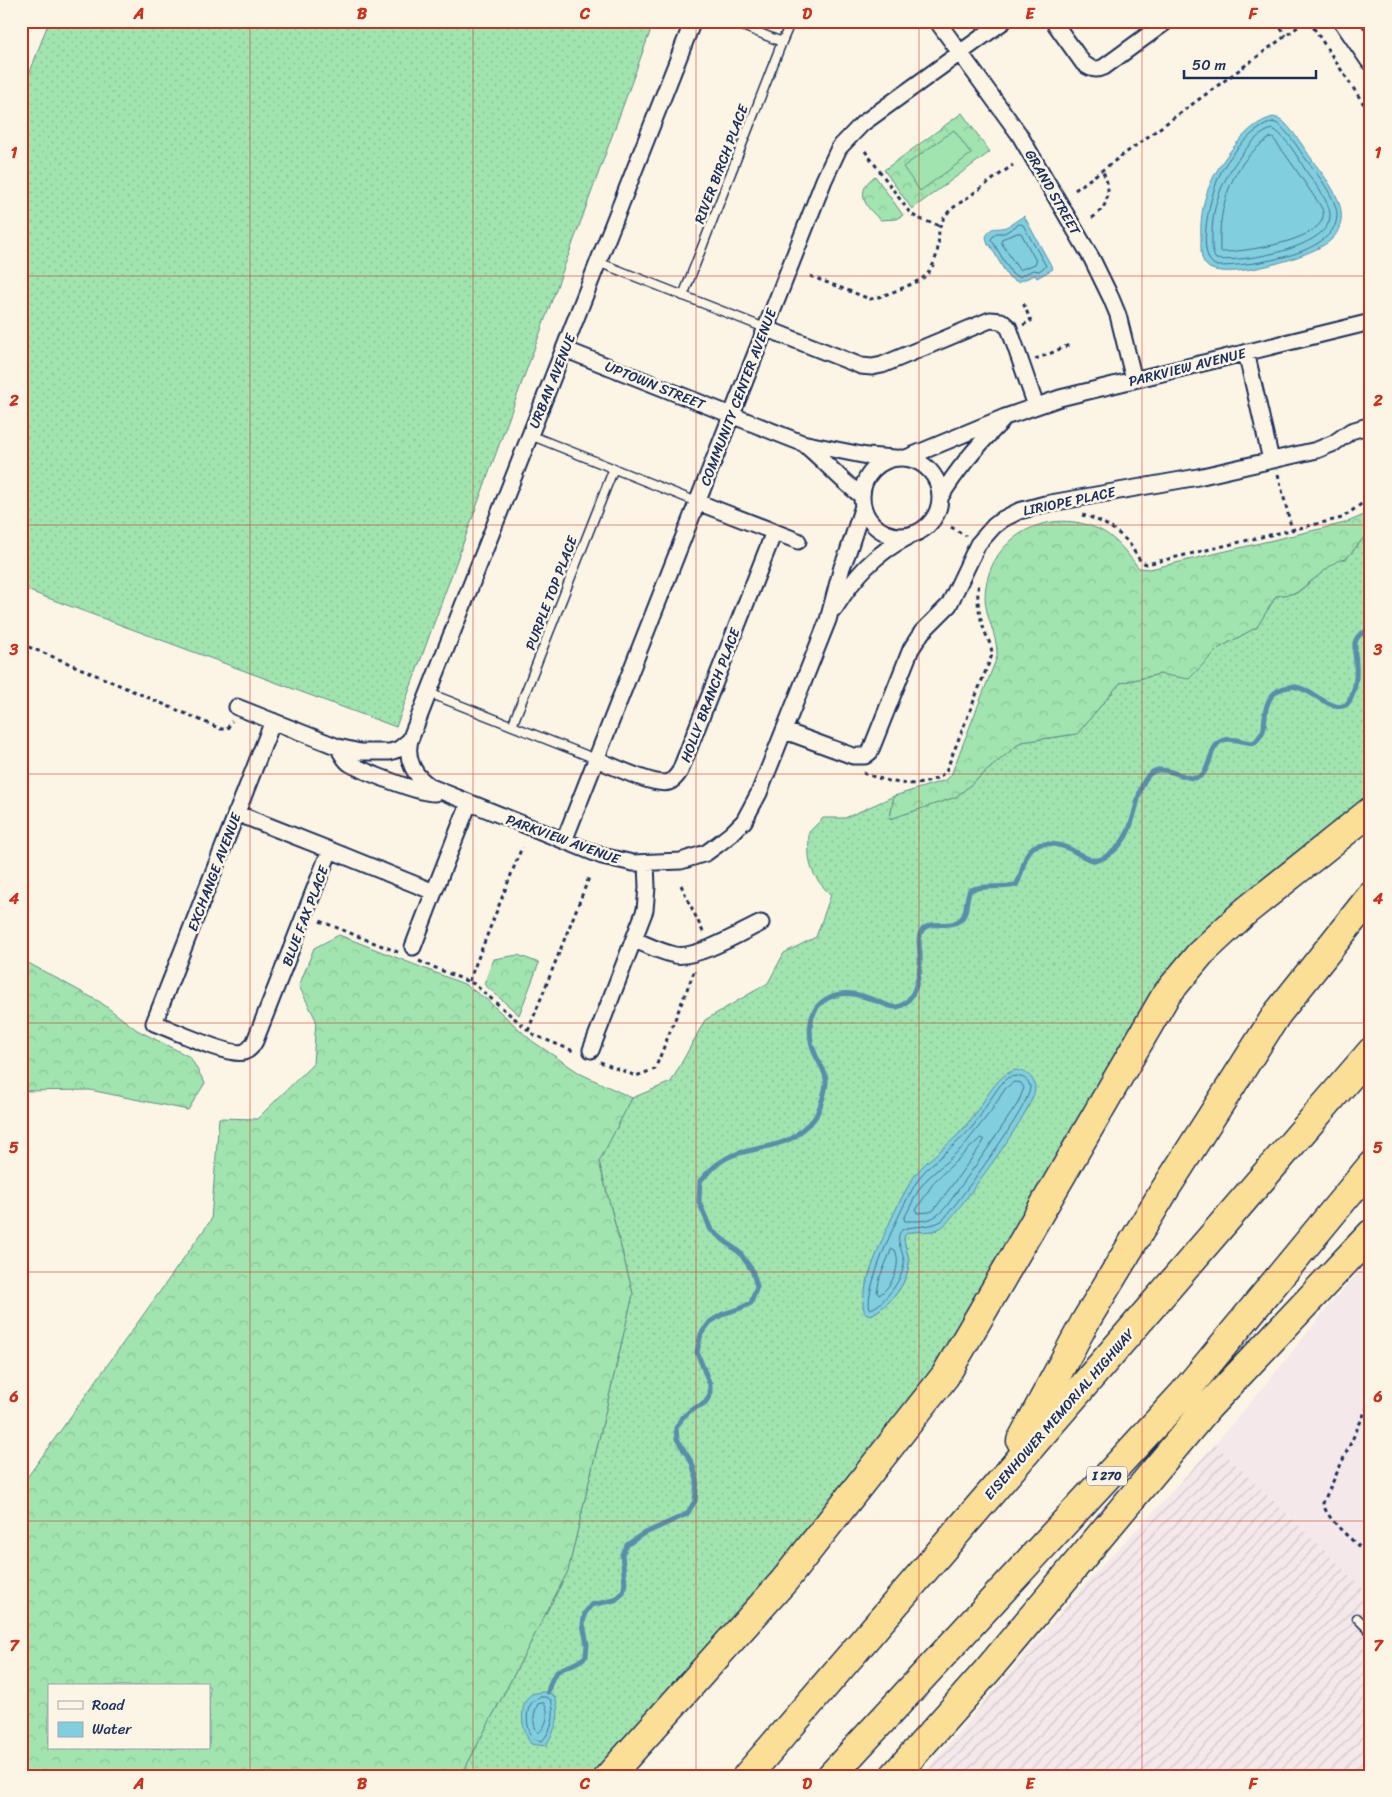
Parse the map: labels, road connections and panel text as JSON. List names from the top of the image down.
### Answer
{
  "streets": {
    "highway": ["EISENHOWER MEMORIAL HIGHWAY", "I 270"],
    "street": [
      "GRAND STREET",
      "PARKVIEW AVENUE",
      "URBAN AVENUE",
      "UPTOWN STREET",
      "COMMUNITY CENTER AVENUE",
      "LIRIOPE PLACE",
      "HOLLY BRANCH PLACE",
      "EXCHANGE AVENUE",
      "BLUE FAX PLACE"
    ],
    "lane": ["RIVER BIRCH PLACE", "PURPLE TOP PLACE"]
  },
  "crossings": [
    ["GRAND STREET", "PARKVIEW AVENUE"],
    ["GRAND STREET", "COMMUNITY CENTER AVENUE"],
    ["PARKVIEW AVENUE", "URBAN AVENUE"],
    ["PARKVIEW AVENUE", "UPTOWN STREET"],
    ["PARKVIEW AVENUE", "COMMUNITY CENTER AVENUE"],
    ["PARKVIEW AVENUE", "LIRIOPE PLACE"],
    ["PARKVIEW AVENUE", "EXCHANGE AVENUE"],
    ["URBAN AVENUE", "UPTOWN STREET"],
    ["UPTOWN STREET", "COMMUNITY CENTER AVENUE"],
    ["COMMUNITY CENTER AVENUE", "HOLLY BRANCH PLACE"],
    ["EXCHANGE AVENUE", "BLUE FAX PLACE"]
  ],
  "legend": ["Road", "Water"],
  "scale_bar": "50 m",
  "grid": {
    "columns": [
      "A",
      "B",
      "C",
      "D",
      "E",
      "F"
    ],
    "rows": [
      "1",
      "2",
      "3",
      "4",
      "5",
      "6",
      "7"
    ]
  }
}
